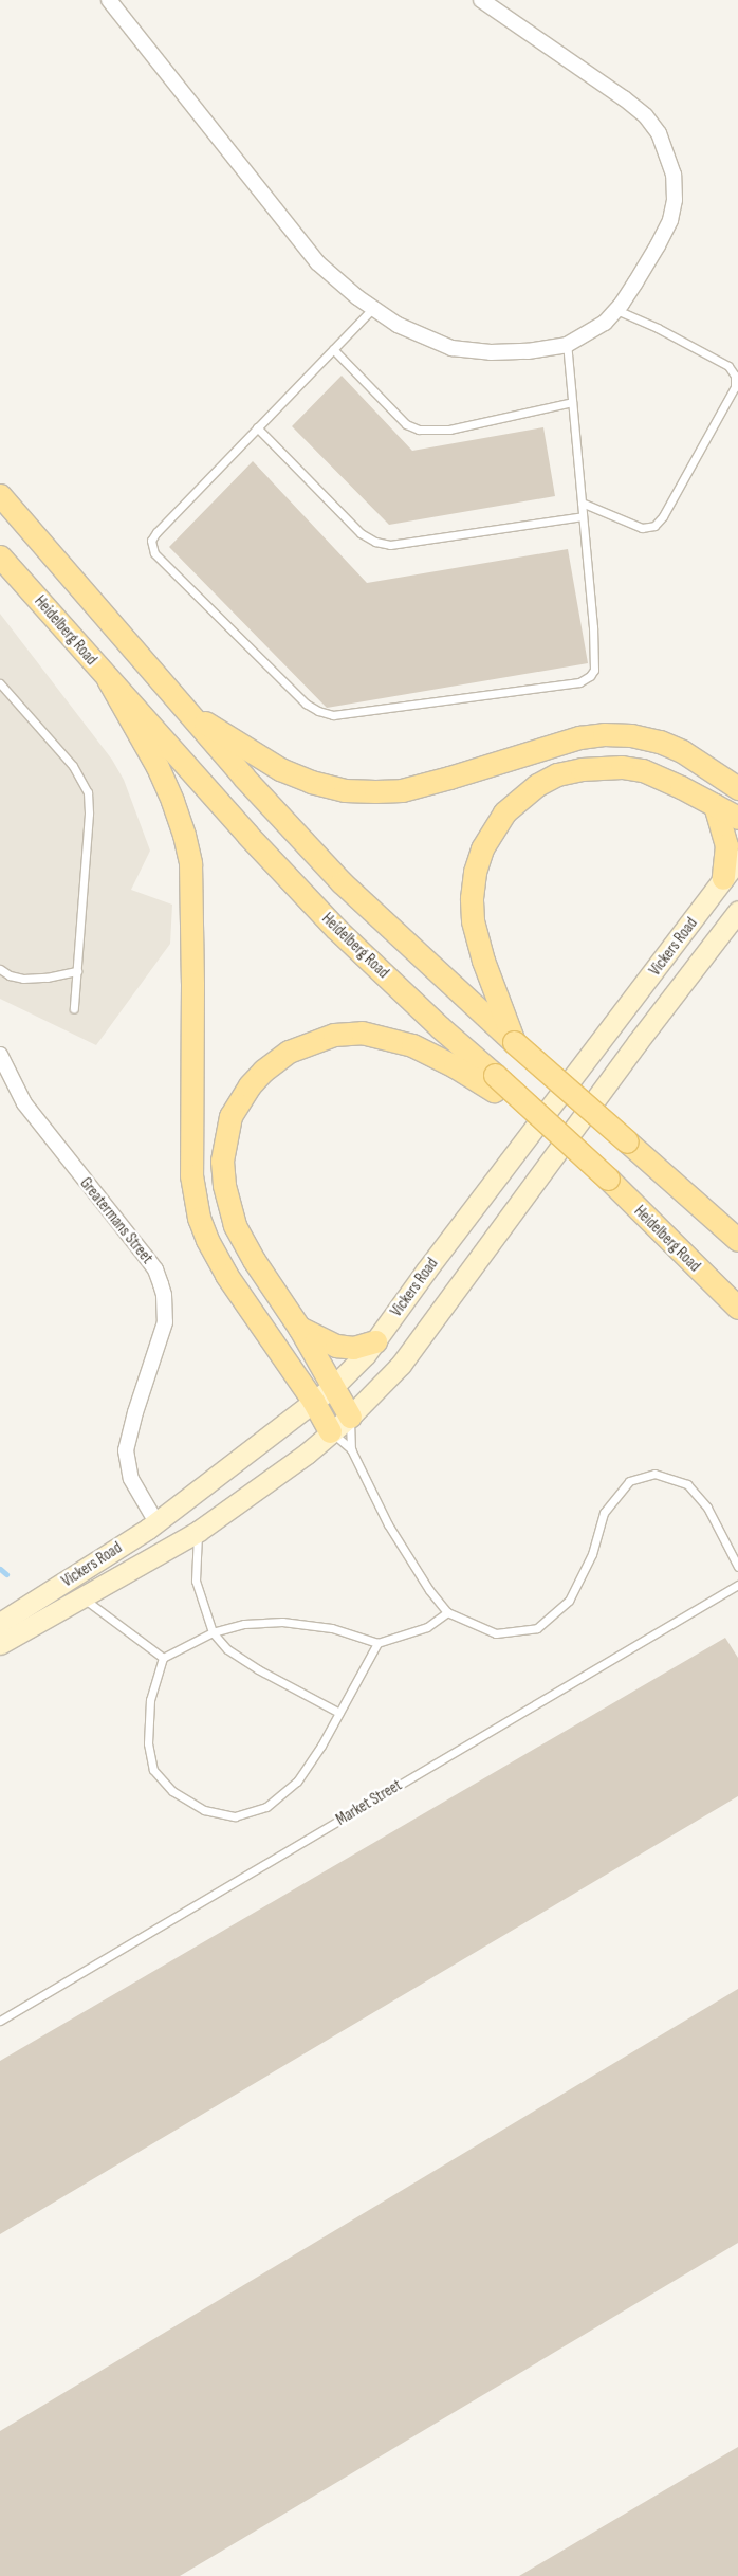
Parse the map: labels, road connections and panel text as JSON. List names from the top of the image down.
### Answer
{
  "streets": {
    "main road": ["Heidelberg Road", "Vickers Road"],
    "street": ["Greatermans Street"],
    "lane": ["Market Street"]
  },
  "crossings": [
    ["Vickers Road", "Greatermans Street"]
  ]
}
